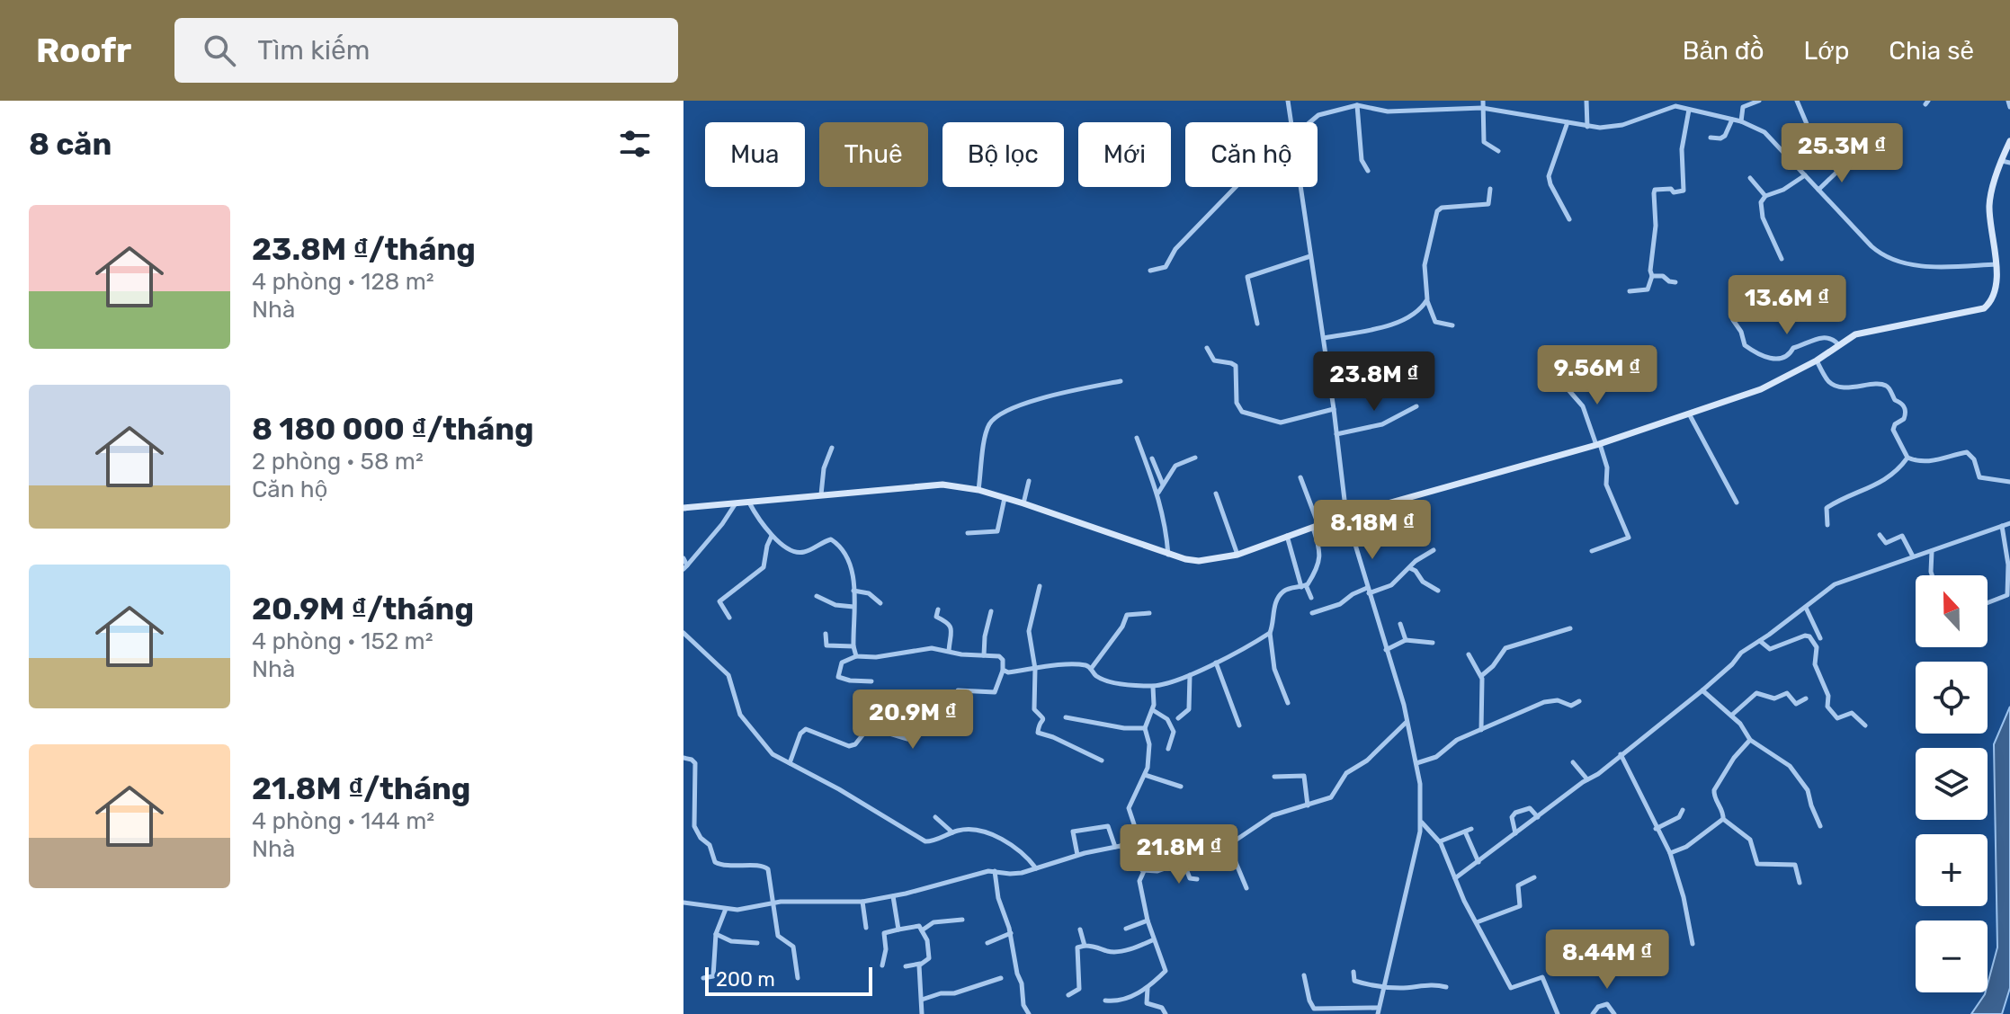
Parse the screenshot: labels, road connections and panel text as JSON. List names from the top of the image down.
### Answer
{
  "scale_bar": "200 m",
  "north": "top",
  "page": {
    "header": "Roofr",
    "search": "Tìm kiếm",
    "nav": ["Bản đồ", "Lớp", "Chia sẻ"],
    "heading": "8 căn",
    "chip": [
      "Mua",
      "Thuê",
      "Bộ lọc",
      "Mới",
      "Căn hộ"
    ],
    "price": [
      "25.3M ₫",
      "13.6M ₫",
      "9.56M ₫",
      "23.8M ₫",
      "8.18M ₫",
      "20.9M ₫",
      "21.8M ₫",
      "8.44M ₫"
    ],
    "list": [
      {
        "name": "23.8M ₫/tháng",
        "note": "4 phòng · 128 m² · Nhà"
      },
      {
        "name": "8 180 000 ₫/tháng",
        "note": "2 phòng · 58 m² · Căn hộ"
      },
      {
        "name": "20.9M ₫/tháng",
        "note": "4 phòng · 152 m² · Nhà"
      },
      {
        "name": "21.8M ₫/tháng",
        "note": "4 phòng · 144 m² · Nhà"
      }
    ],
    "map_buttons": ["+", "−"],
    "scale": "200 m"
  }
}
